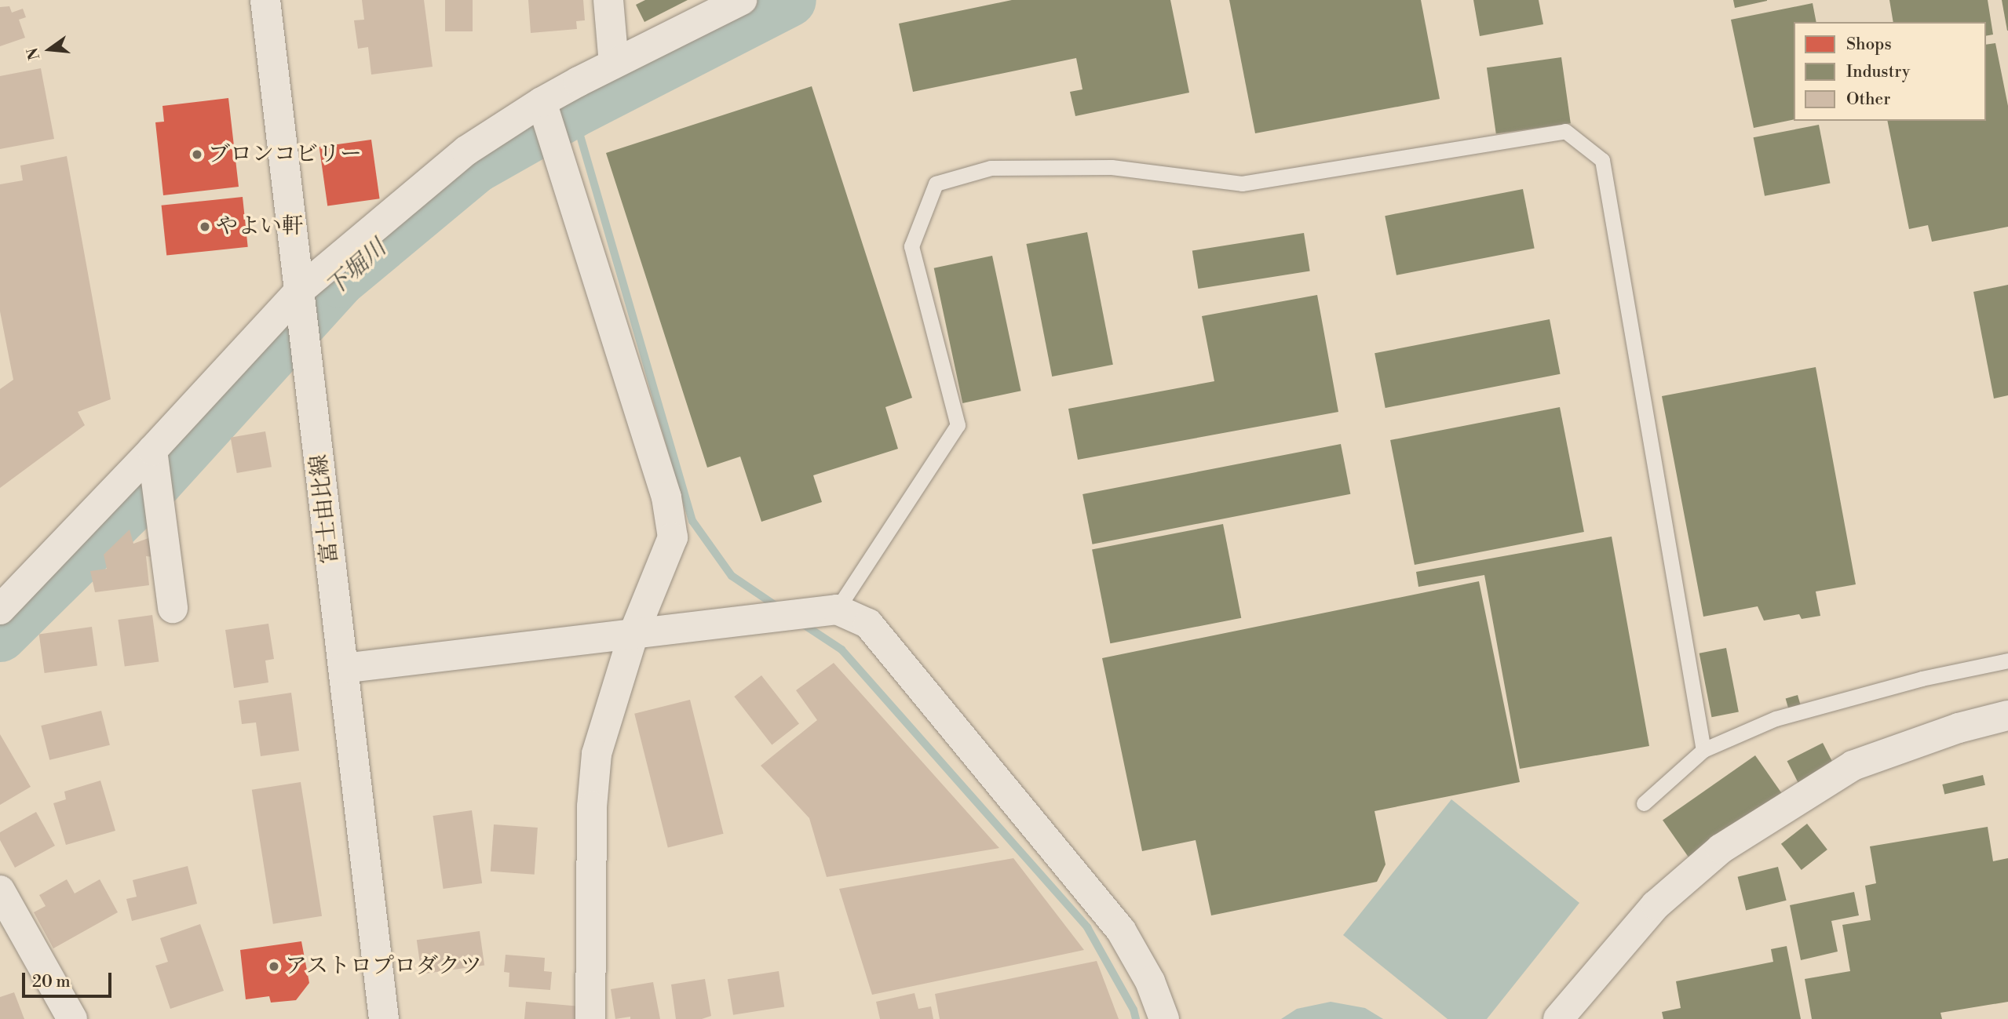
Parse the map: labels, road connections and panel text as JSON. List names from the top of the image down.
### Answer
{
  "streets": {
    "street": ["富士由比線"]
  },
  "water": ["下堀川"],
  "places": ["ブロンコビリー", "やよい軒", "アストロプロダクツ"],
  "legend": ["Shops", "Industry", "Other"],
  "scale_bar": "20 m",
  "north": "left"
}
